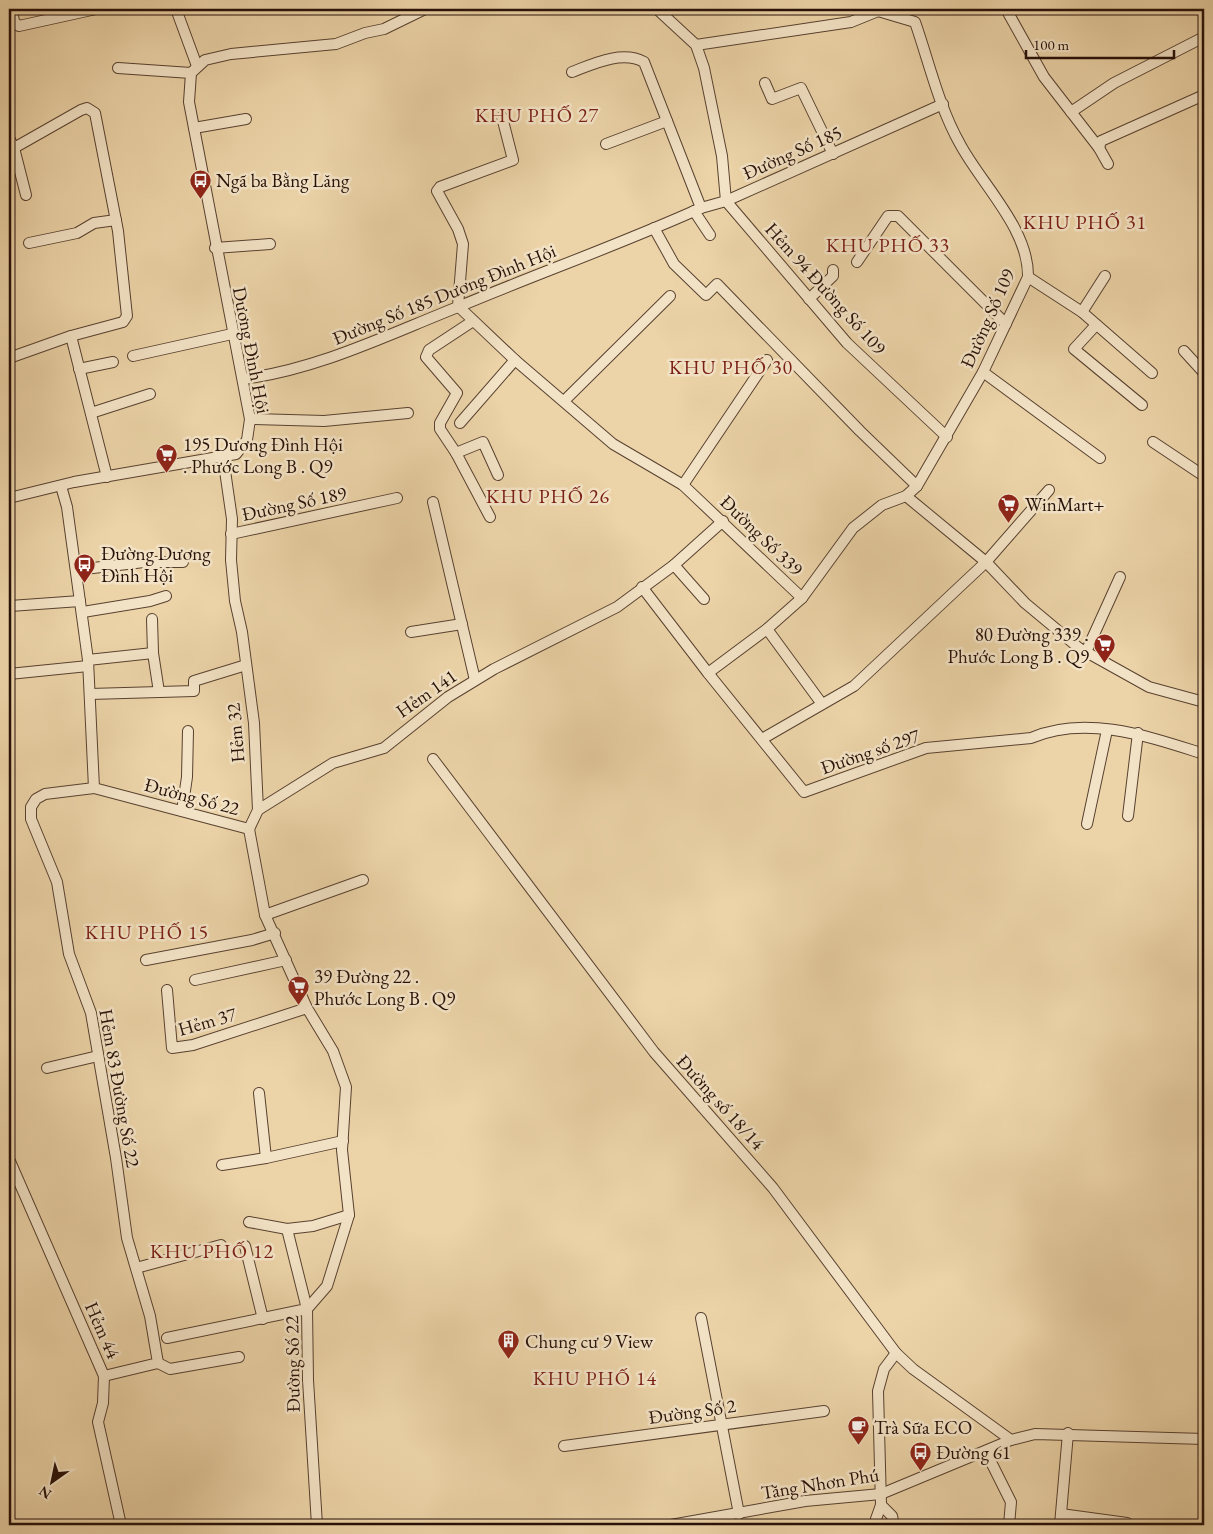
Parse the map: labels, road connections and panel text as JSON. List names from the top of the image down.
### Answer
{
  "streets": {
    "street": [
      "Đường Số 185",
      "Hẻm 94 Đường Số 109",
      "Đường Số 185 Dương Đình Hội",
      "Đường Số 109",
      "Dương Đình Hội",
      "Đường Số 189",
      "Đường Số 339",
      "Hẻm 141",
      "Hẻm 32",
      "Đường số 297",
      "Đường Số 22",
      "Hẻm 37",
      "Hẻm 83 Đường Số 22",
      "Đường số 18/14",
      "Hẻm 44",
      "Đường Số 2",
      "Tăng Nhơn Phú"
    ]
  },
  "crossings": [
    ["Đường Số 185", "Hẻm 94 Đường Số 109"],
    ["Đường Số 185", "Đường Số 185 Dương Đình Hội"],
    ["Đường Số 185", "Đường Số 109"],
    ["Hẻm 94 Đường Số 109", "Đường Số 109"],
    ["Đường Số 185 Dương Đình Hội", "Dương Đình Hội"],
    ["Đường Số 185 Dương Đình Hội", "Đường Số 339"],
    ["Đường Số 109", "Đường Số 339"],
    ["Dương Đình Hội", "Đường Số 189"],
    ["Đường Số 189", "Hẻm 32"],
    ["Đường Số 339", "Hẻm 141"],
    ["Hẻm 141", "Hẻm 32"],
    ["Hẻm 141", "Đường số 297"],
    ["Hẻm 32", "Đường Số 22"],
    ["Đường Số 22", "Hẻm 37"],
    ["Đường Số 22", "Hẻm 83 Đường Số 22"],
    ["Đường số 18/14", "Tăng Nhơn Phú"]
  ],
  "districts": [
    "KHU PHỐ 27",
    "KHU PHỐ 31",
    "KHU PHỐ 33",
    "KHU PHỐ 30",
    "KHU PHỐ 26",
    "KHU PHỐ 15",
    "KHU PHỐ 12",
    "KHU PHỐ 14"
  ],
  "places": {
    "bus stop": ["Ngã ba Bằng Lăng", "Đường Dương Đình Hội", "Đường 61"],
    "supermarket": [
      "195 Dương Đình Hội . Phước Long B . Q9",
      "WinMart+",
      "80 Đường 339 . Phước Long B . Q9",
      "39 Đường 22 . Phước Long B . Q9"
    ],
    "building": ["Chung cư 9 View"],
    "cafe": ["Trà Sữa ECO"]
  },
  "scale_bar": "100 m",
  "north": "bottom left"
}
